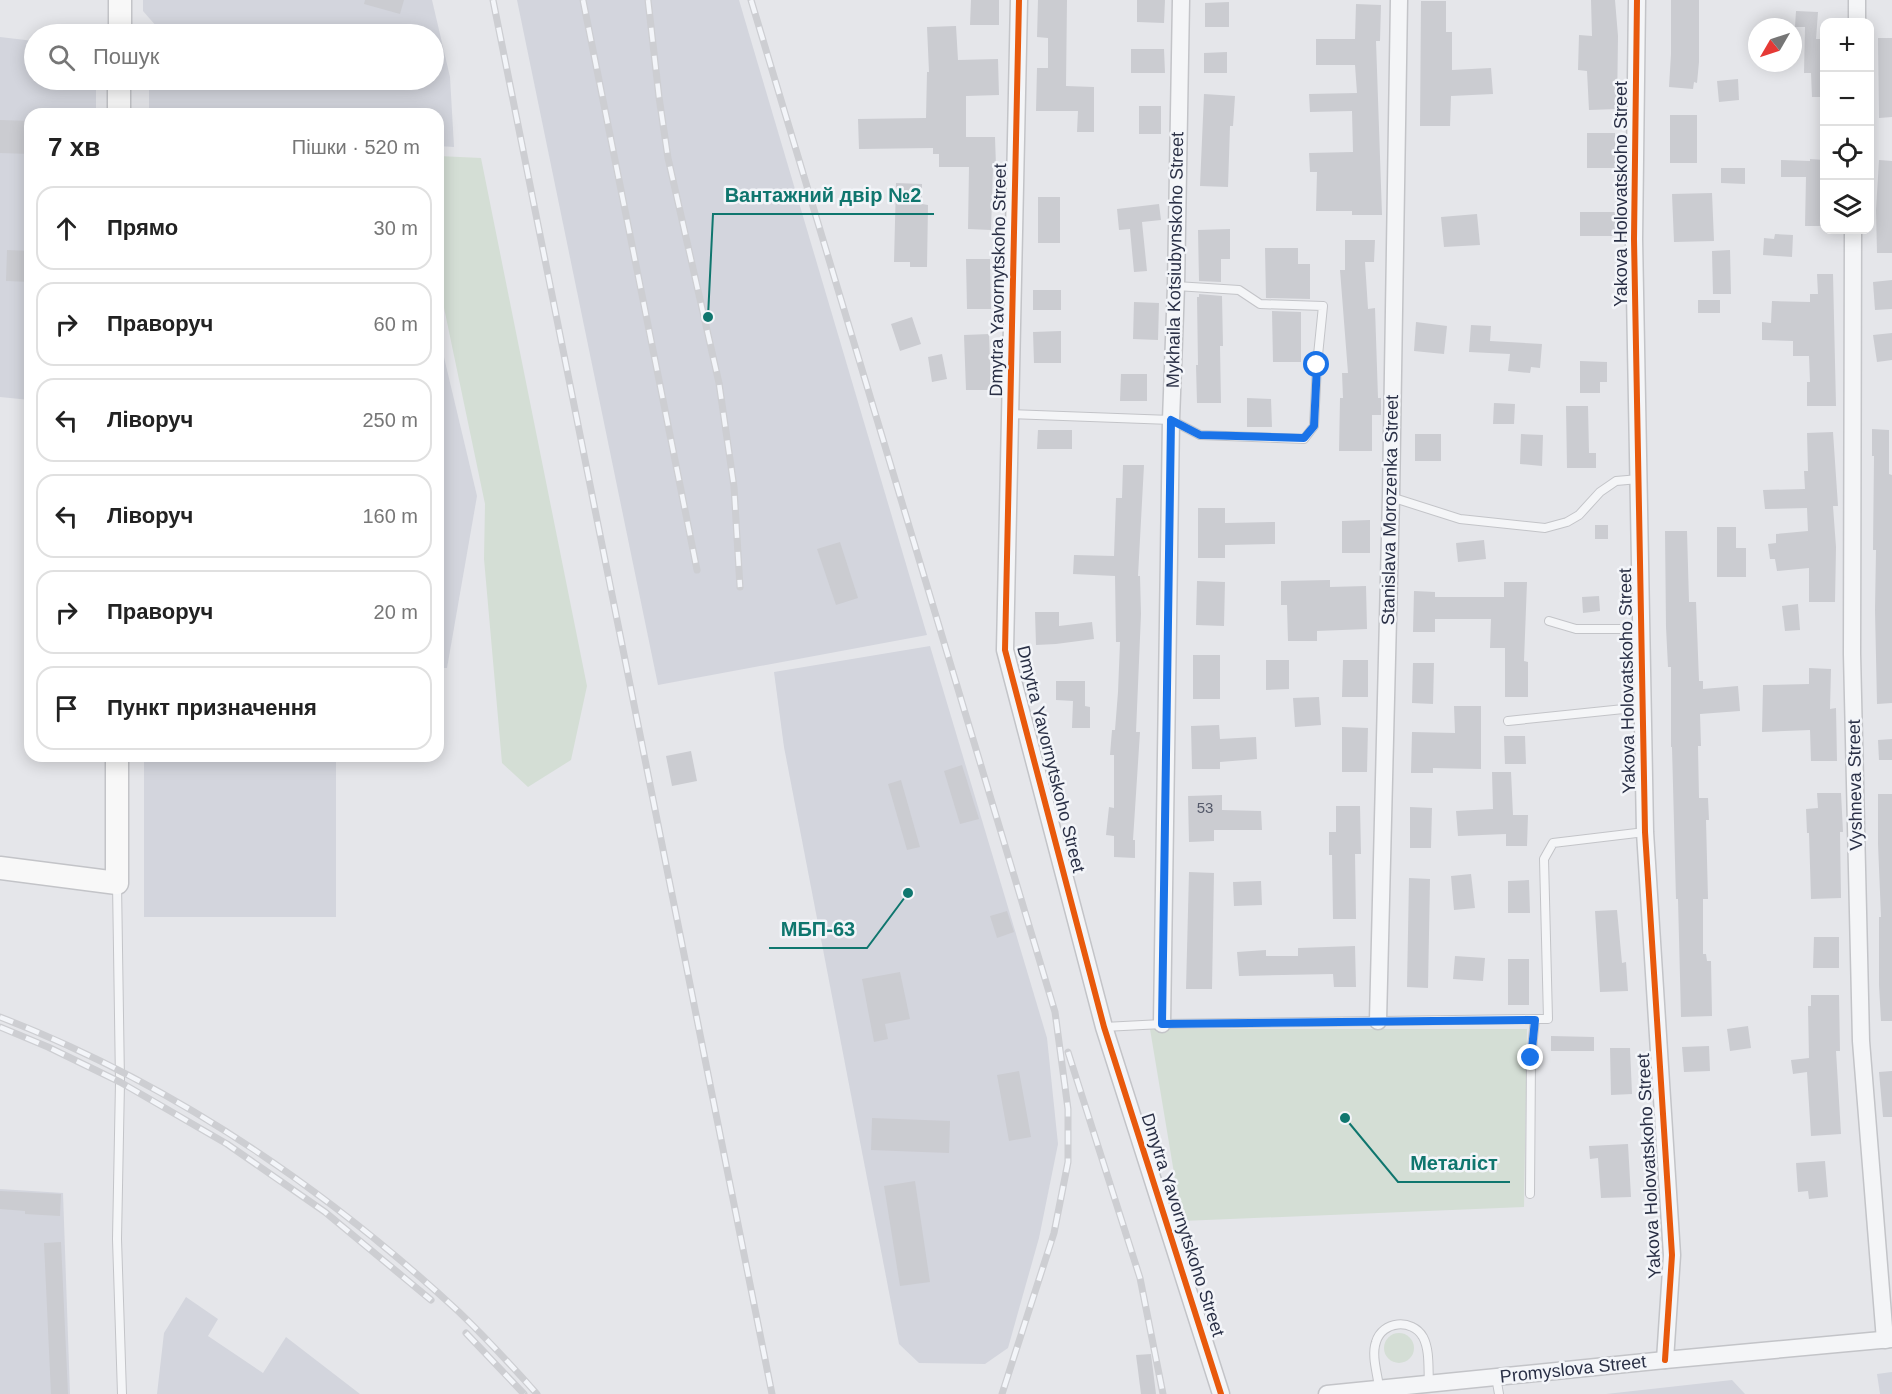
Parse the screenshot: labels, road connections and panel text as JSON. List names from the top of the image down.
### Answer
{
  "streets": {
    "street": [
      "Yakova Holovatskoho Street",
      "Mykhaila Kotsiubynskoho Street",
      "Dmytra Yavornytskoho Street",
      "Stanislava Morozenka Street",
      "Vyshneva Street",
      "Promyslova Street"
    ]
  },
  "crossings": [
    ["Yakova Holovatskoho Street", "Promyslova Street"],
    ["Vyshneva Street", "Promyslova Street"]
  ],
  "places": ["Вантажний двір №2", "МБП-63", "Металіст"],
  "house_numbers": ["53"],
  "north": "bottom left",
  "page": {
    "map_buttons": ["+", "−"],
    "search": "Пошук",
    "heading": ["7 хв", "Пішки · 520 m"],
    "list": [
      ["Прямо", "30 m"],
      ["Праворуч", "60 m"],
      ["Ліворуч", "250 m"],
      ["Ліворуч", "160 m"],
      ["Праворуч", "20 m"],
      "Пункт призначення"
    ]
  }
}
